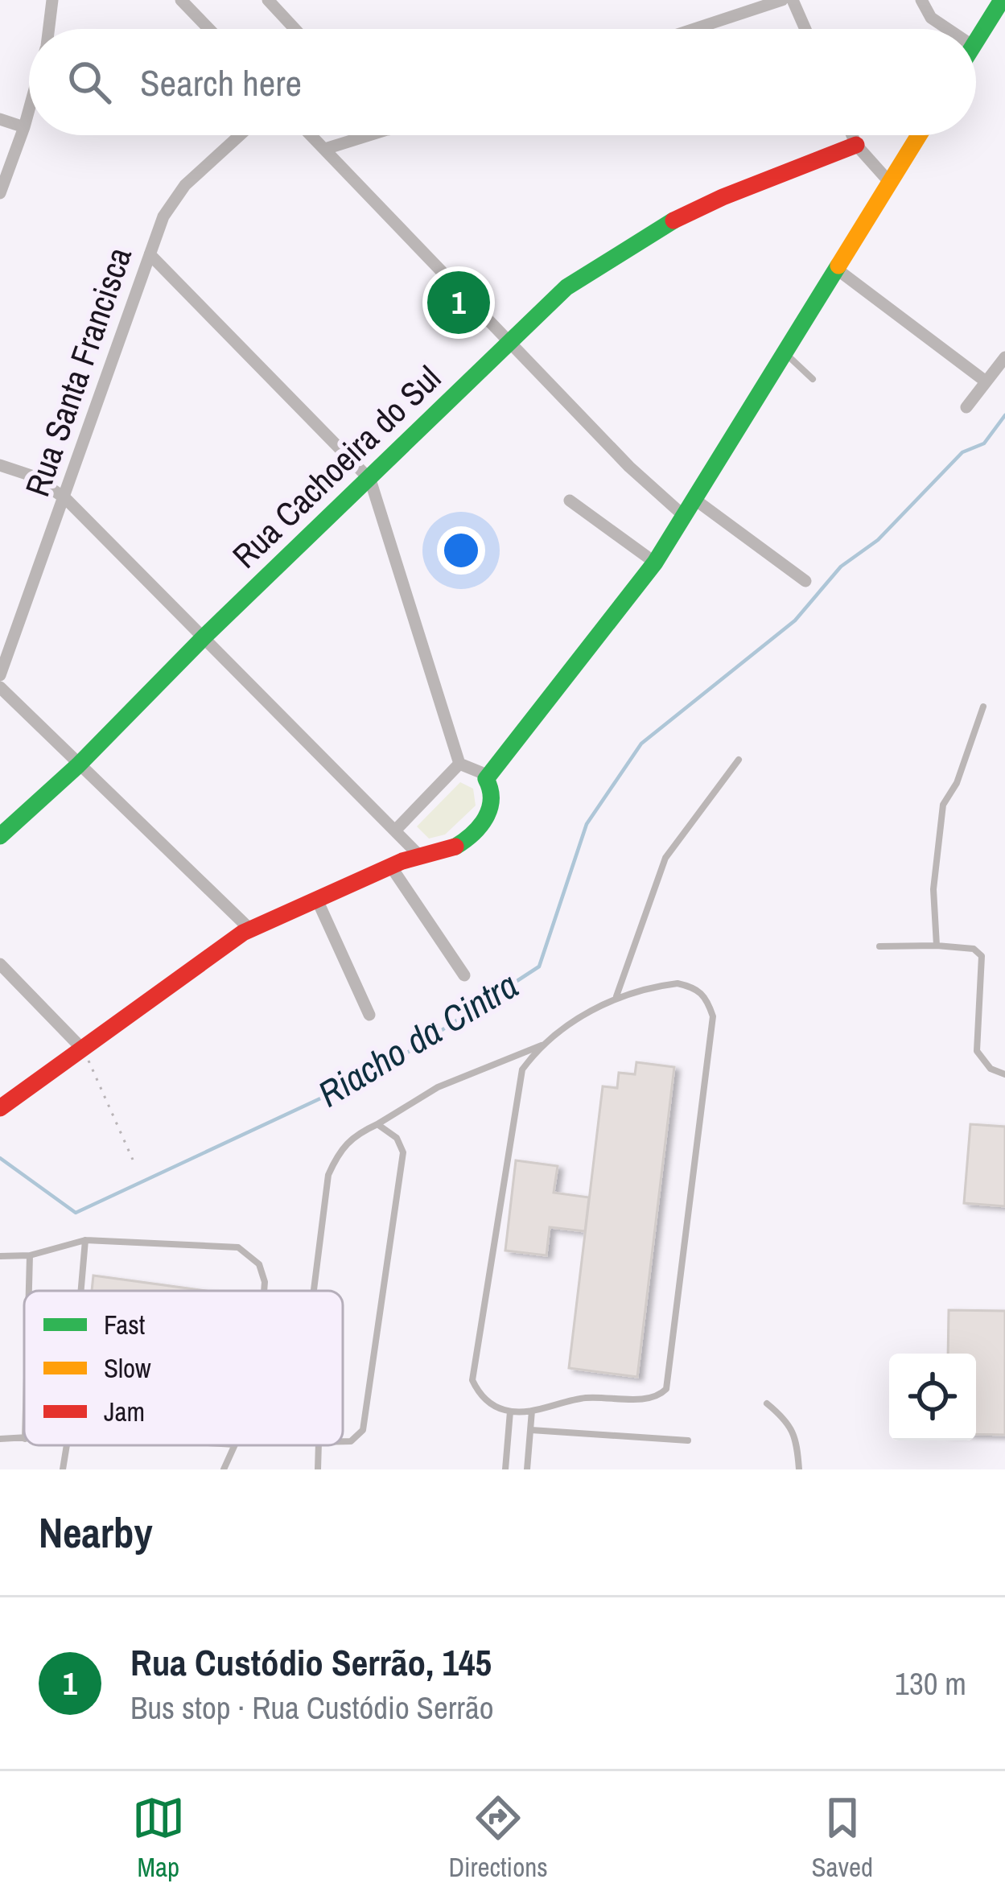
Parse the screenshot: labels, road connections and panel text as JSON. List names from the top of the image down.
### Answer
{
  "streets": {
    "street": ["Rua Santa Francisca", "Rua Cachoeira do Sul"]
  },
  "water": ["Riacho da Cintra"],
  "legend": ["Fast", "Slow", "Jam"],
  "page": {
    "search": "Search here",
    "pins": "1",
    "heading": "Nearby",
    "list": [
      {
        "mark": "1",
        "name": "Rua Custódio Serrão, 145",
        "note": "Bus stop · Rua Custódio Serrão",
        "value": "130 m"
      }
    ],
    "nav": ["Map", "Directions", "Saved"]
  }
}
